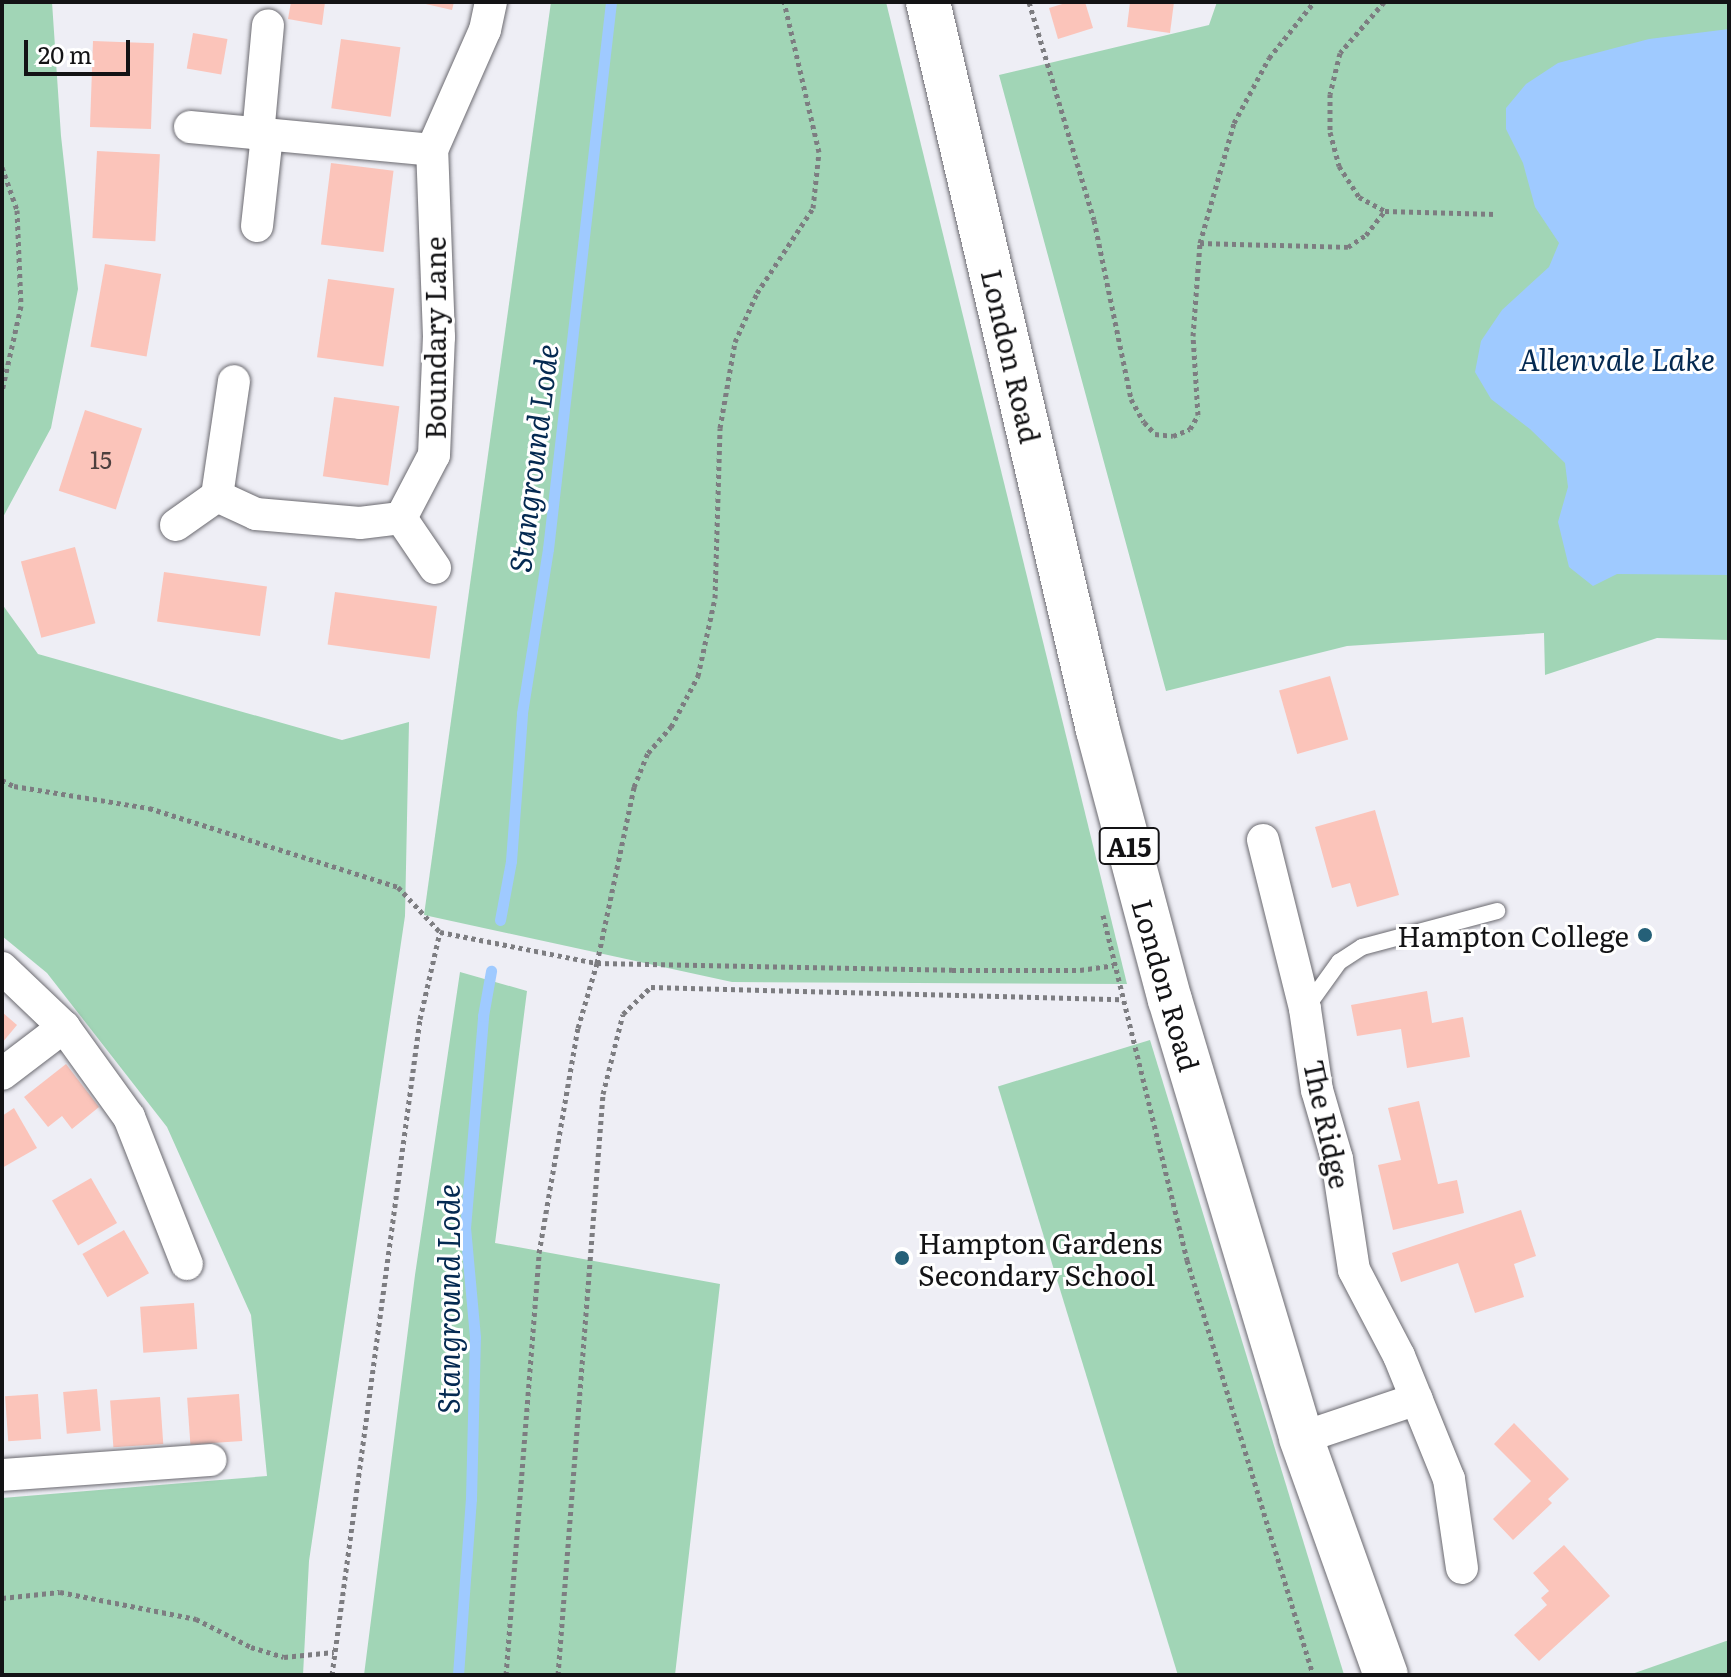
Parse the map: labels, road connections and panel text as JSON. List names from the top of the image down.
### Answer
{
  "streets": {
    "main road": ["London Road", "A15"],
    "street": ["Boundary Lane", "The Ridge"]
  },
  "water": ["Allenvale Lake", "Stanground Lode"],
  "places": ["Hampton College", "Hampton Gardens Secondary School"],
  "house_numbers": ["15"],
  "scale_bar": "20 m"
}
